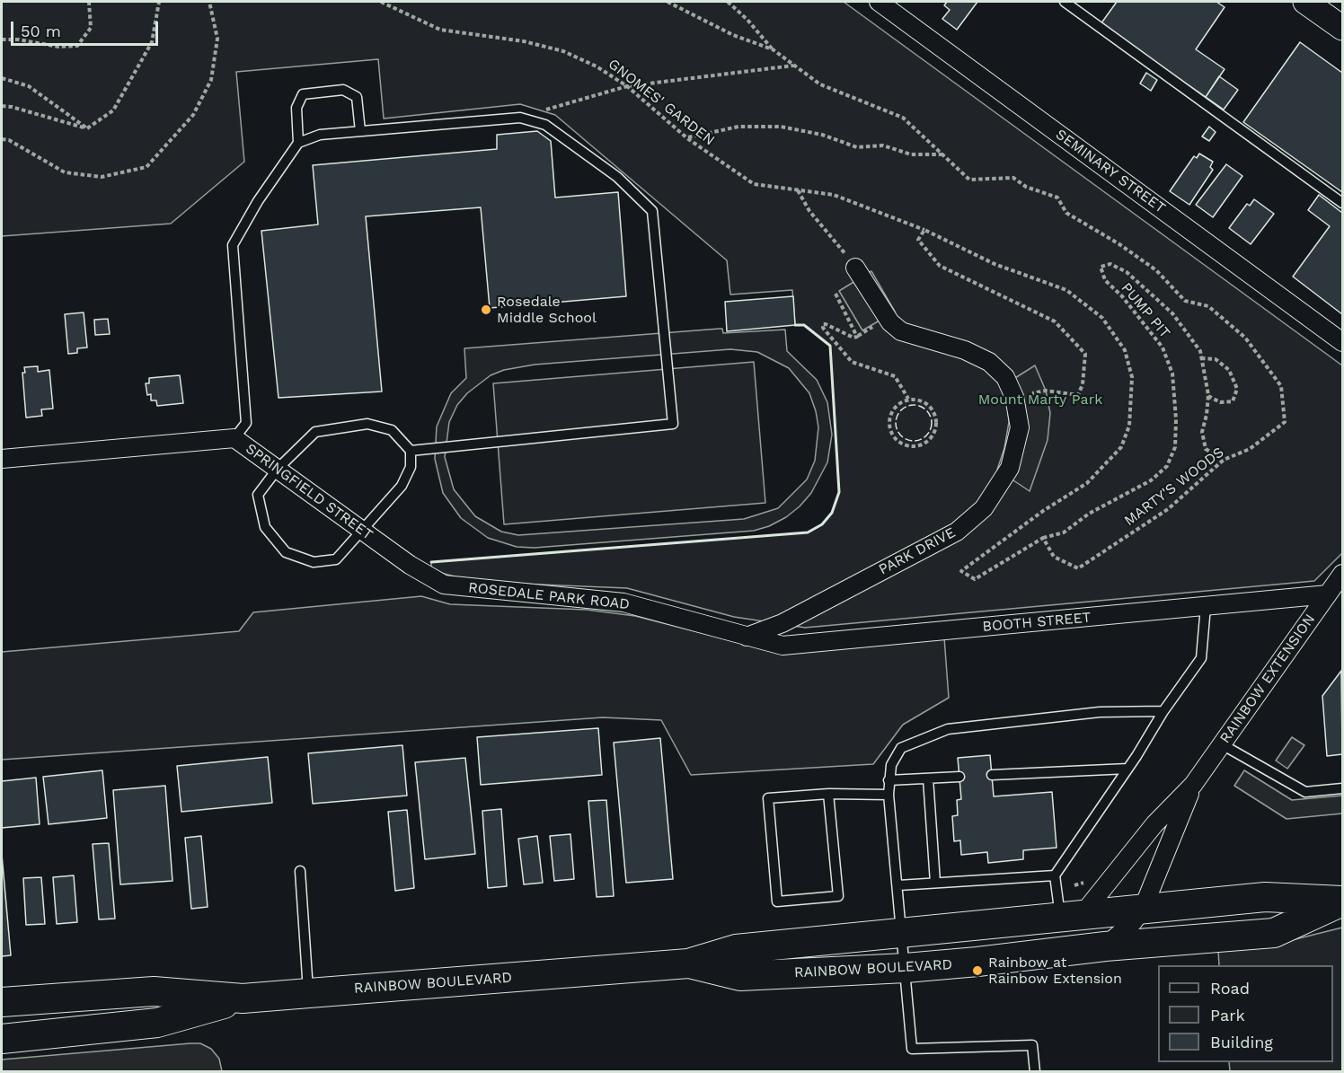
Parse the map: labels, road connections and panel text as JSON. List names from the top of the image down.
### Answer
{
  "streets": {
    "main road": ["RAINBOW BOULEVARD"],
    "street": [
      "SEMINARY STREET",
      "SPRINGFIELD STREET",
      "PARK DRIVE",
      "ROSEDALE PARK ROAD",
      "BOOTH STREET",
      "RAINBOW EXTENSION"
    ],
    "path": ["GNOMES' GARDEN", "PUMP PIT", "MARTY'S WOODS"]
  },
  "crossings": [
    ["PUMP PIT", "MARTY'S WOODS"],
    ["SPRINGFIELD STREET", "ROSEDALE PARK ROAD"],
    ["PARK DRIVE", "ROSEDALE PARK ROAD"],
    ["PARK DRIVE", "BOOTH STREET"],
    ["ROSEDALE PARK ROAD", "BOOTH STREET"],
    ["BOOTH STREET", "RAINBOW EXTENSION"],
    ["RAINBOW EXTENSION", "RAINBOW BOULEVARD"]
  ],
  "parks": ["Mount Marty Park"],
  "places": ["Rosedale Middle School", "Rainbow at Rainbow Extension"],
  "legend": ["Road", "Park", "Building"],
  "scale_bar": "50 m"
}
